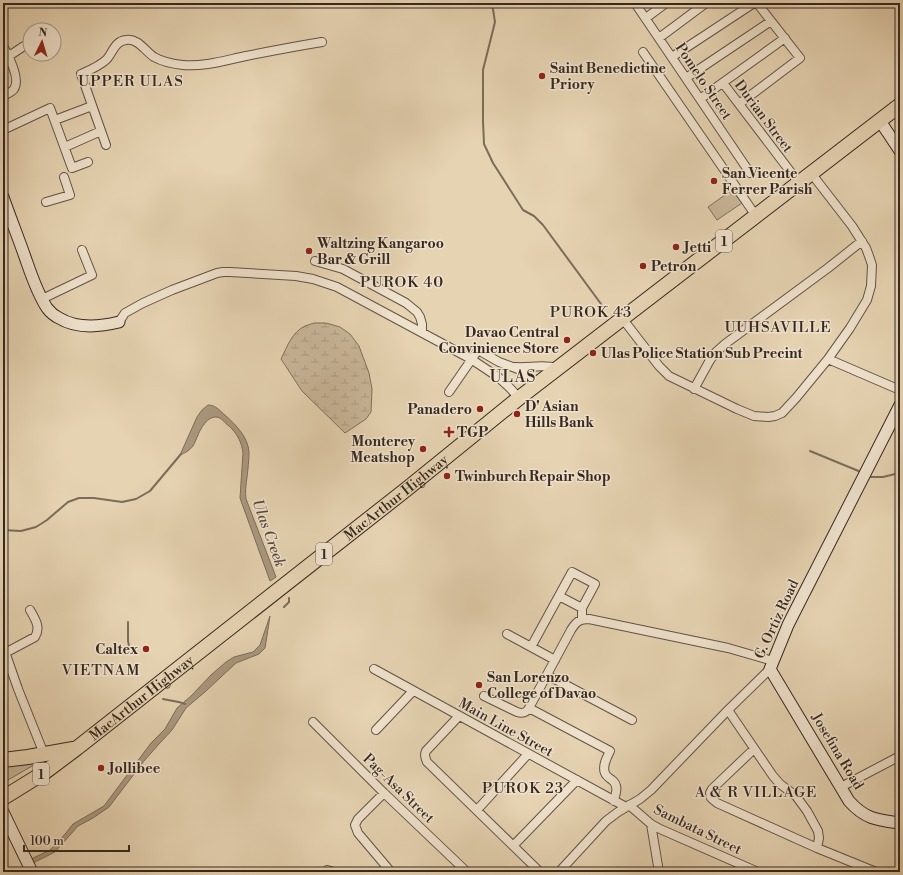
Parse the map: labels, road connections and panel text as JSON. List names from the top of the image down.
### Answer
{
  "streets": {
    "highway": ["1", "MacArthur Highway"],
    "street": [
      "Pomelo Street",
      "Durian Street",
      "G. Ortiz Road",
      "Main Line Street",
      "Josefina Road",
      "Pag-Asa Street",
      "Sambata Street"
    ]
  },
  "crossings": [
    ["Durian Street", "MacArthur Highway"],
    ["G. Ortiz Road", "Main Line Street"],
    ["G. Ortiz Road", "Josefina Road"],
    ["G. Ortiz Road", "Sambata Street"],
    ["Main Line Street", "Sambata Street"]
  ],
  "districts": [
    "UPPER ULAS",
    "PUROK 40",
    "PUROK 43",
    "UUHSAVILLE",
    "ULAS",
    "VIETNAM",
    "PUROK 23",
    "A & R VILLAGE"
  ],
  "water": ["Ulas Creek"],
  "places": {
    "other": [
      "Saint Benedictine Priory",
      "San Vicente Ferrer Parish",
      "Jetti",
      "Waltzing Kangaroo Bar & Grill",
      "Petron",
      "Davao Central Convinience Store",
      "Ulas Police Station Sub Precint",
      "Panadero",
      "D' Asian Hills Bank",
      "Monterey Meatshop",
      "Twinburch Repair Shop",
      "Caltex",
      "San Lorenzo College of Davao",
      "Jollibee"
    ],
    "health": ["TGP"]
  },
  "scale_bar": "100 m",
  "north": "top"
}
